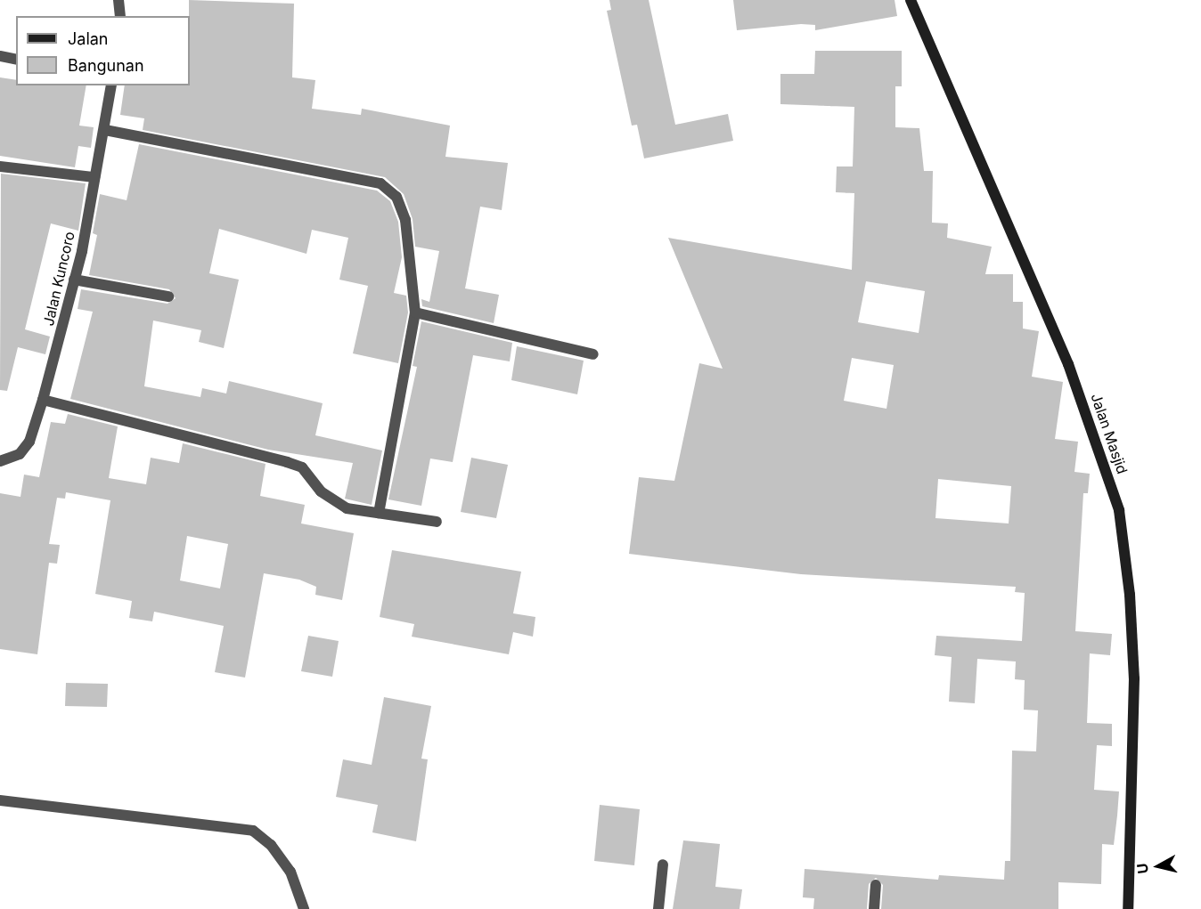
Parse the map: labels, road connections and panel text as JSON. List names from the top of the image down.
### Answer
{
  "streets": {
    "street": ["Jalan Kuncoro", "Jalan Masjid"]
  },
  "legend": ["Jalan", "Bangunan"],
  "north": "left"
}
